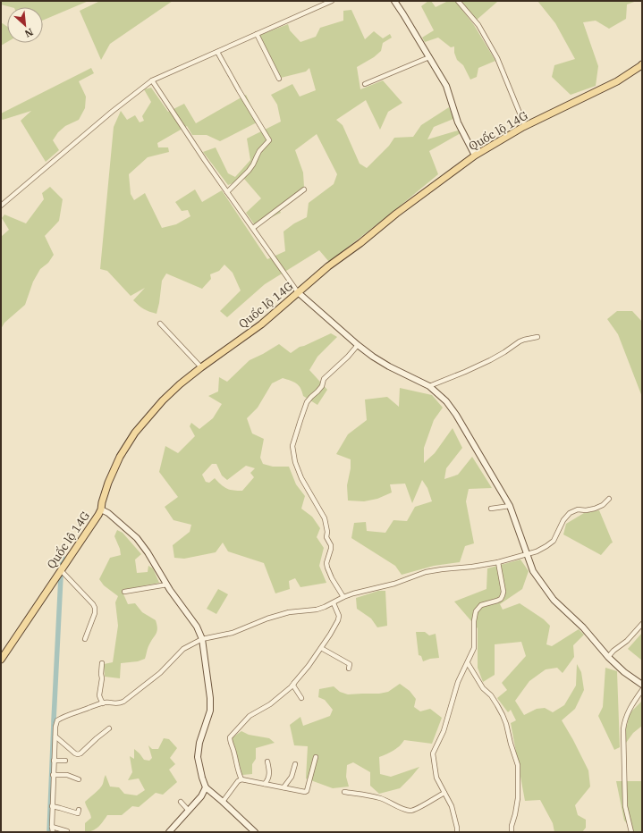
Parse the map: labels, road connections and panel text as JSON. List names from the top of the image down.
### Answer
{
  "streets": {
    "main road": ["Quốc lộ 14G"]
  },
  "north": "bottom right"
}
